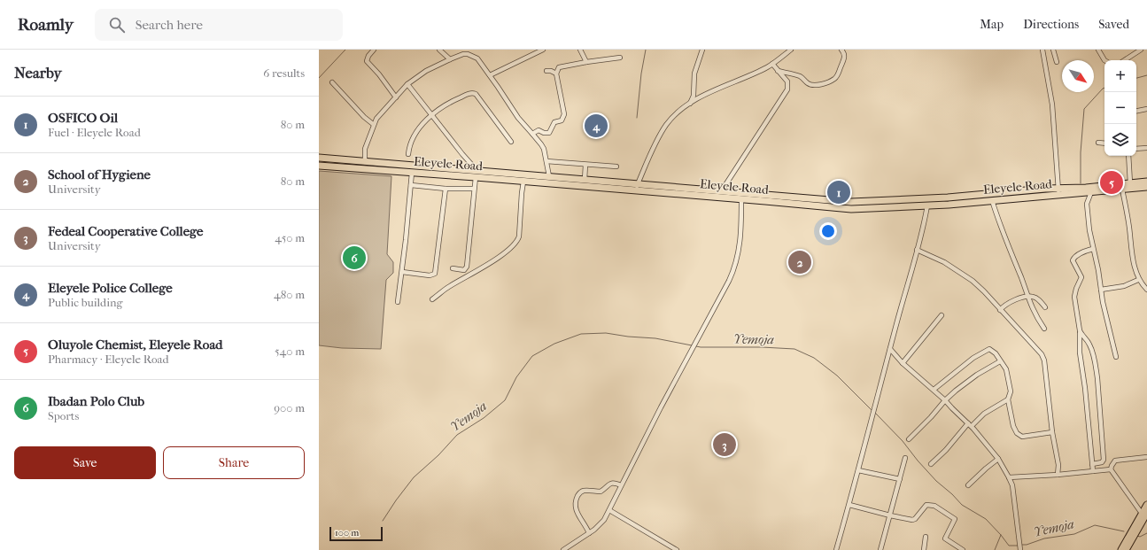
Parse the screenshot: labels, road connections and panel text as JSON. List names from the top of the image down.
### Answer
{
  "streets": {
    "main road": ["Eleyele Road"]
  },
  "water": ["Yemoja"],
  "scale_bar": "100 m",
  "north": "bottom right",
  "page": {
    "header": "Roamly",
    "search": "Search here",
    "nav": ["Map", "Directions", "Saved"],
    "heading": ["Nearby", "6 results"],
    "map_buttons": ["+", "−"],
    "list": [
      {
        "mark": "1",
        "name": "OSFICO Oil",
        "note": "Fuel · Eleyele Road",
        "value": "80 m"
      },
      {
        "mark": "2",
        "name": "School of Hygiene",
        "note": "University",
        "value": "80 m"
      },
      {
        "mark": "3",
        "name": "Fedeal Cooperative College",
        "note": "University",
        "value": "450 m"
      },
      {
        "mark": "4",
        "name": "Eleyele Police College",
        "note": "Public building",
        "value": "480 m"
      },
      {
        "mark": "5",
        "name": "Oluyole Chemist, Eleyele Road",
        "note": "Pharmacy · Eleyele Road",
        "value": "540 m"
      },
      {
        "mark": "6",
        "name": "Ibadan Polo Club",
        "note": "Sports",
        "value": "900 m"
      }
    ],
    "pins": [
      "4",
      "5",
      "1",
      "6",
      "2",
      "3"
    ],
    "buttons": ["Save", "Share"],
    "scale": "100 m"
  }
}
